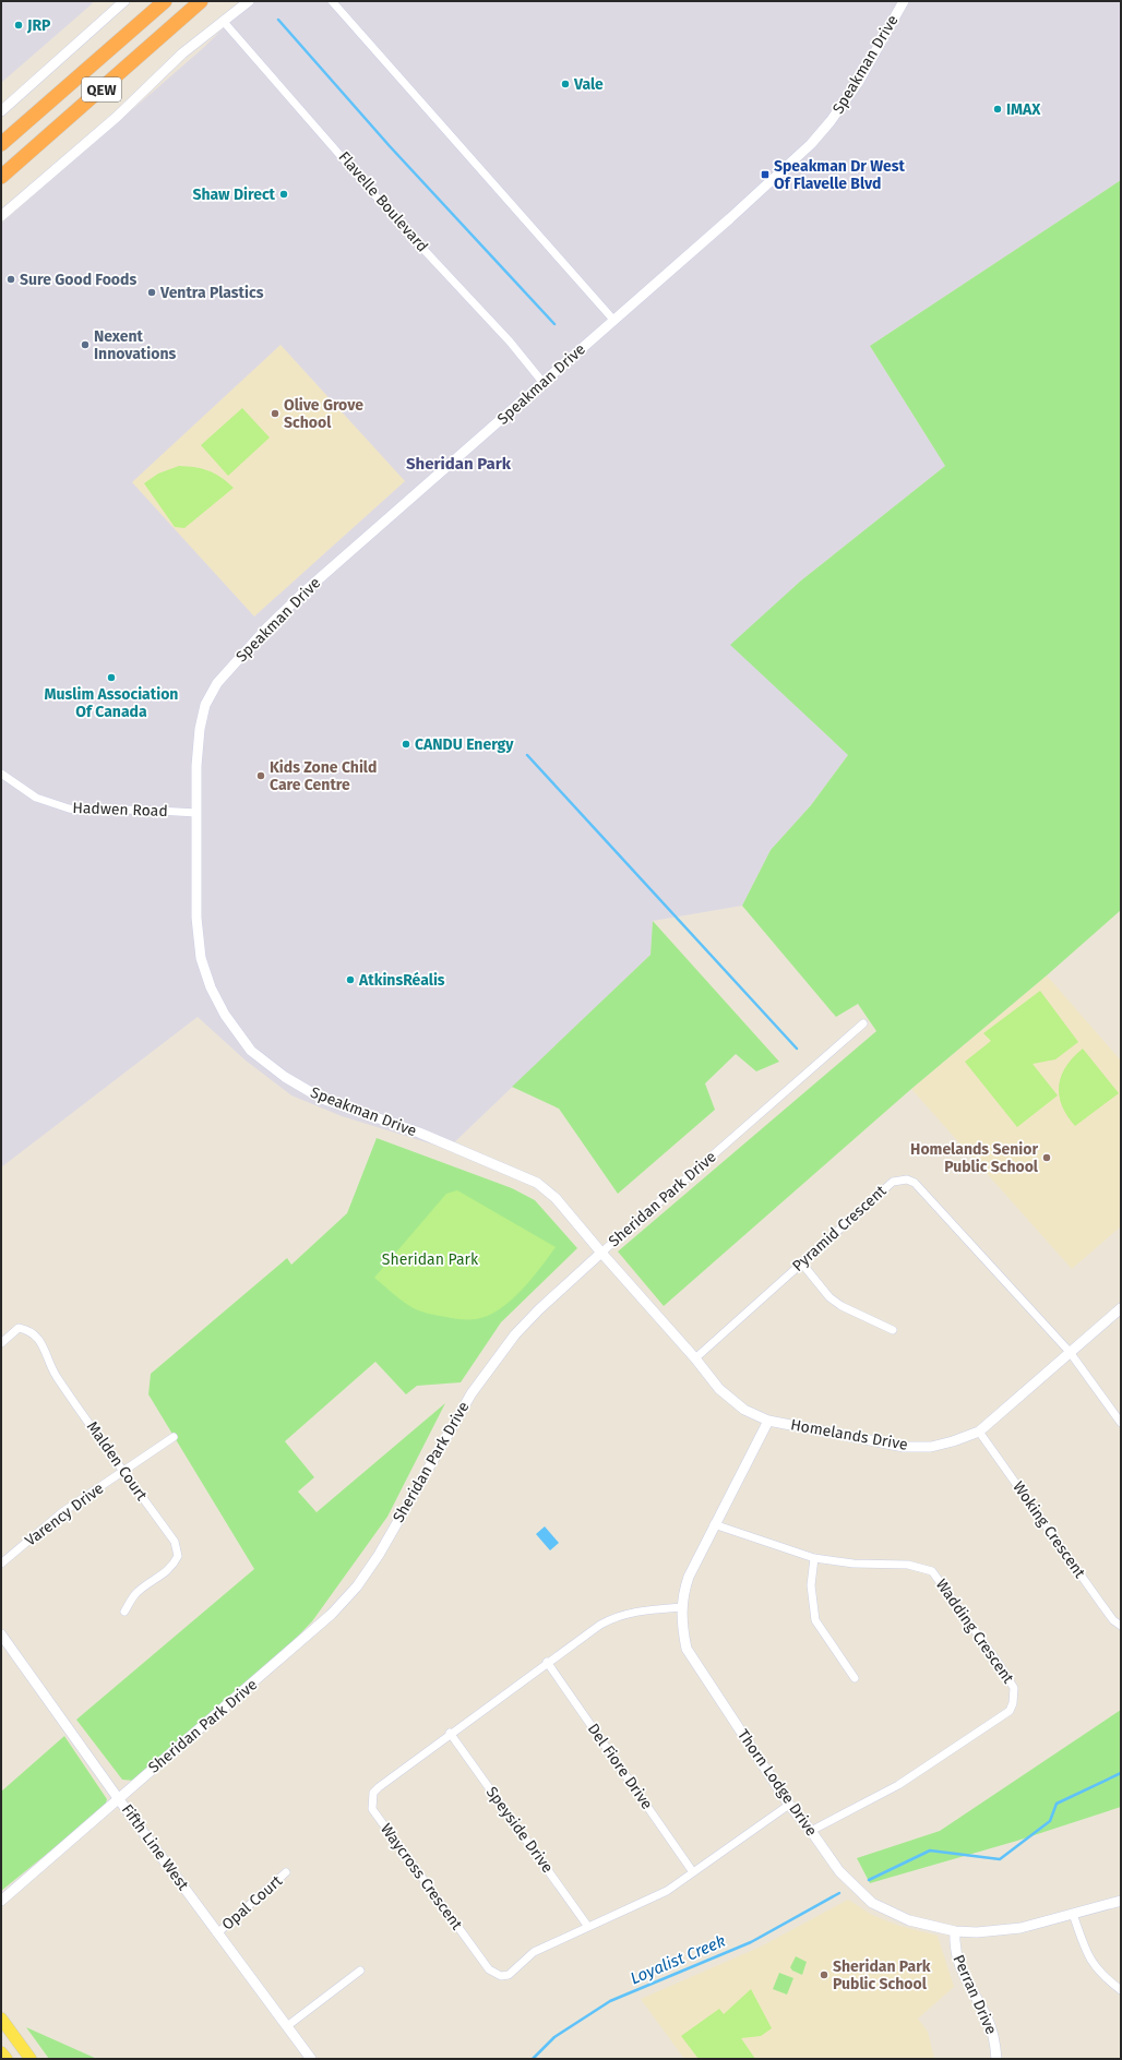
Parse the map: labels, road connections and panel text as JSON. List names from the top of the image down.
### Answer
{
  "streets": {
    "highway": ["QEW"],
    "street": [
      "Speakman Drive",
      "Flavelle Boulevard",
      "Hadwen Road",
      "Sheridan Park Drive",
      "Pyramid Crescent",
      "Homelands Drive",
      "Malden Court",
      "Varency Drive",
      "Woking Crescent",
      "Wadding Crescent",
      "Del Fiore Drive",
      "Thorn Lodge Drive",
      "Speyside Drive",
      "Fifth Line West",
      "Waycross Crescent",
      "Opal Court",
      "Perran Drive"
    ]
  },
  "crossings": [
    ["Speakman Drive", "Flavelle Boulevard"],
    ["Speakman Drive", "Hadwen Road"],
    ["Speakman Drive", "Sheridan Park Drive"],
    ["Speakman Drive", "Homelands Drive"],
    ["Sheridan Park Drive", "Homelands Drive"],
    ["Sheridan Park Drive", "Fifth Line West"],
    ["Pyramid Crescent", "Homelands Drive"],
    ["Homelands Drive", "Woking Crescent"],
    ["Homelands Drive", "Thorn Lodge Drive"],
    ["Malden Court", "Varency Drive"],
    ["Wadding Crescent", "Thorn Lodge Drive"],
    ["Del Fiore Drive", "Waycross Crescent"],
    ["Thorn Lodge Drive", "Waycross Crescent"],
    ["Thorn Lodge Drive", "Perran Drive"],
    ["Speyside Drive", "Waycross Crescent"],
    ["Fifth Line West", "Opal Court"]
  ],
  "districts": ["Sheridan Park"],
  "water": ["Loyalist Creek"],
  "parks": ["Sheridan Park"],
  "places": {
    "other": [
      "JRP",
      "Vale",
      "IMAX",
      "Shaw Direct",
      "Sure Good Foods",
      "Ventra Plastics",
      "Nexent Innovations",
      "Olive Grove School",
      "Muslim Association Of Canada",
      "CANDU Energy",
      "Kids Zone Child Care Centre",
      "AtkinsRéalis",
      "Homelands Senior Public School",
      "Sheridan Park Public School"
    ],
    "transit": ["Speakman Dr West Of Flavelle Blvd"]
  }
}
